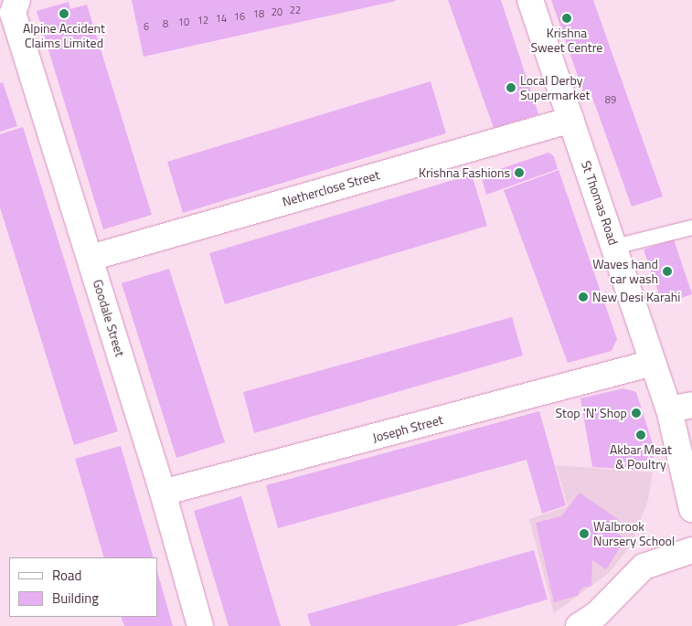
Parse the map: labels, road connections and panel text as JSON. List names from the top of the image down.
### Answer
{
  "streets": {
    "street": [
      "Netherclose Street",
      "St Thomas Road",
      "Goodale Street",
      "Joseph Street"
    ]
  },
  "crossings": [
    ["Netherclose Street", "St Thomas Road"],
    ["Netherclose Street", "Goodale Street"],
    ["St Thomas Road", "Joseph Street"],
    ["Goodale Street", "Joseph Street"]
  ],
  "places": [
    "Alpine Accident Claims Limited",
    "Krishna Sweet Centre",
    "Local Derby Supermarket",
    "Krishna Fashions",
    "Waves hand car wash",
    "New Desi Karahi",
    "Stop 'N' Shop",
    "Akbar Meat & Poultry",
    "Walbrook Nursery School"
  ],
  "house_numbers": [
    "22",
    "20",
    "18",
    "16",
    "14",
    "12",
    "10",
    "8",
    "6",
    "89"
  ],
  "legend": ["Road", "Building"]
}
